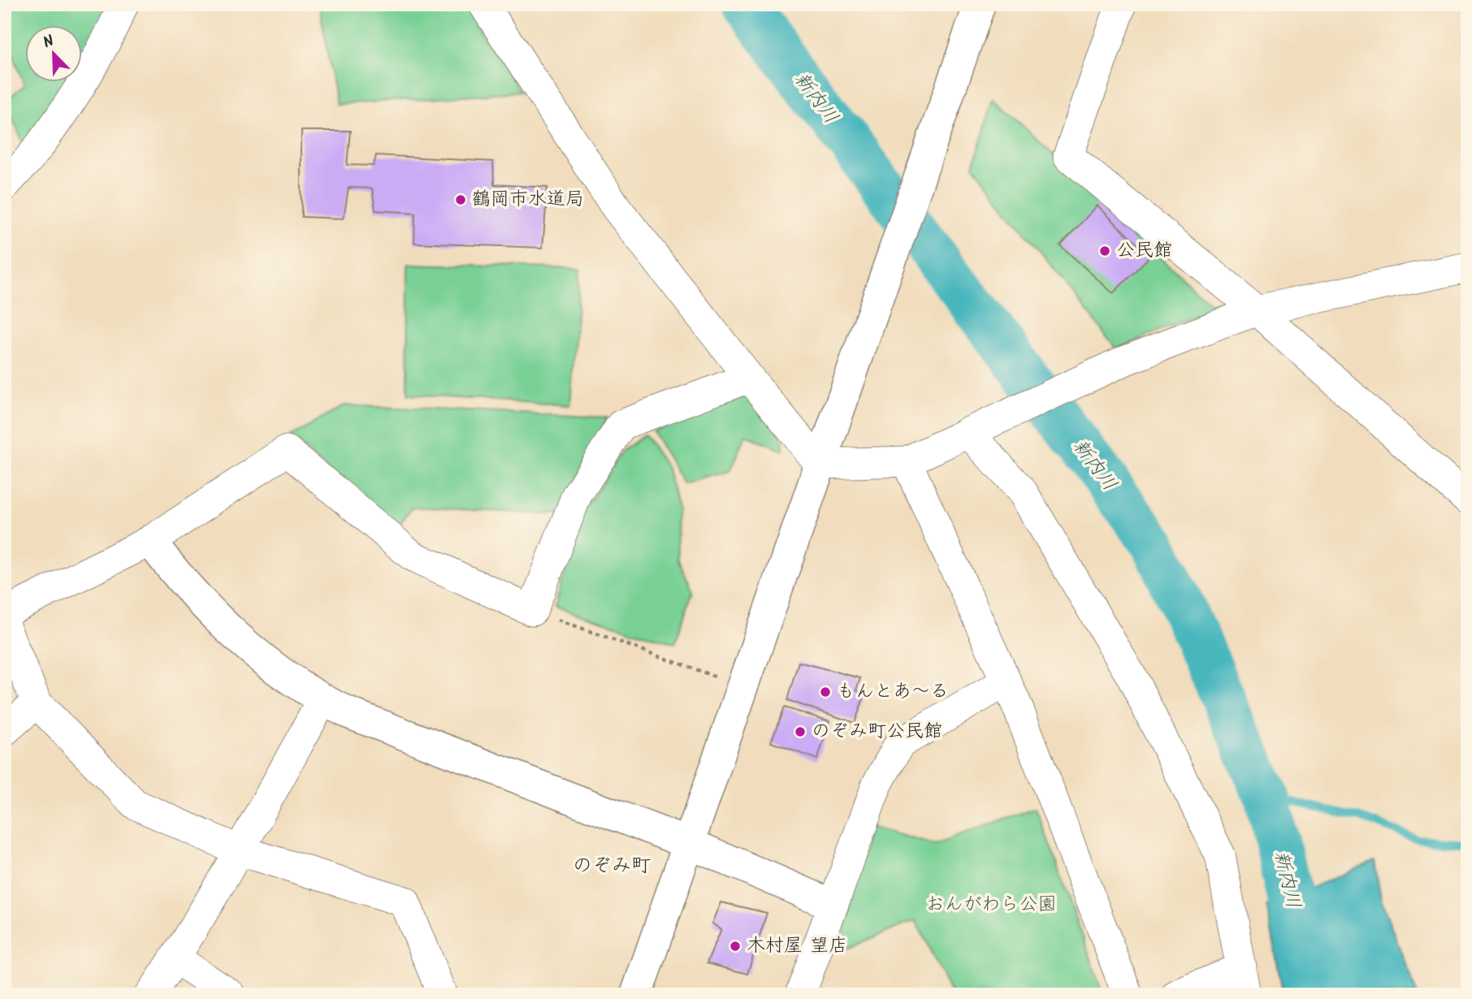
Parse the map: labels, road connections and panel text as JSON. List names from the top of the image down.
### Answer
{
  "districts": ["のぞみ町"],
  "water": ["新内川"],
  "parks": ["おんがわら公園"],
  "places": [
    "鶴岡市水道局",
    "公民館",
    "もんとあ～る",
    "のぞみ町公民館",
    "木村屋 望店"
  ],
  "north": "top left"
}
